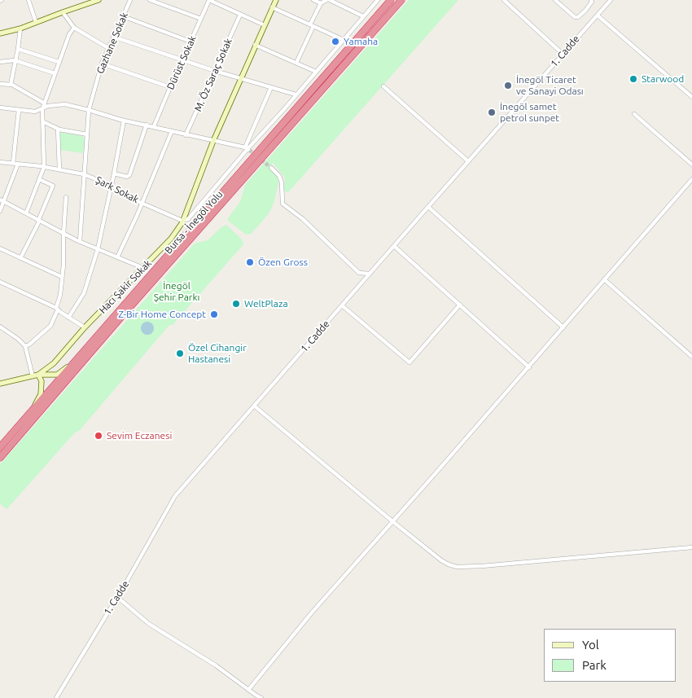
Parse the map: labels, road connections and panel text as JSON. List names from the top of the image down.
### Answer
{
  "streets": {
    "highway": ["Bursa - İnegöl Yolu"],
    "street": [
      "Gazhane Sokak",
      "1. Cadde",
      "Dürüst Sokak",
      "M. Öz Saraç Sokak",
      "Şark Sokak",
      "Hacı Şakir Sokak"
    ]
  },
  "crossings": [
    ["Gazhane Sokak", "Şark Sokak"],
    ["Şark Sokak", "Hacı Şakir Sokak"]
  ],
  "parks": ["İnegöl Şehir Parkı"],
  "places": [
    "Yamaha",
    "Starwood",
    "İnegöl Ticaret ve Sanayi Odası",
    "İnegöl samet petrol sunpet",
    "Özen Gross",
    "WeltPlaza",
    "Z-Bir Home Concept",
    "Özel Cihangir Hastanesi",
    "Sevim Eczanesi"
  ],
  "legend": ["Yol", "Park"]
}
